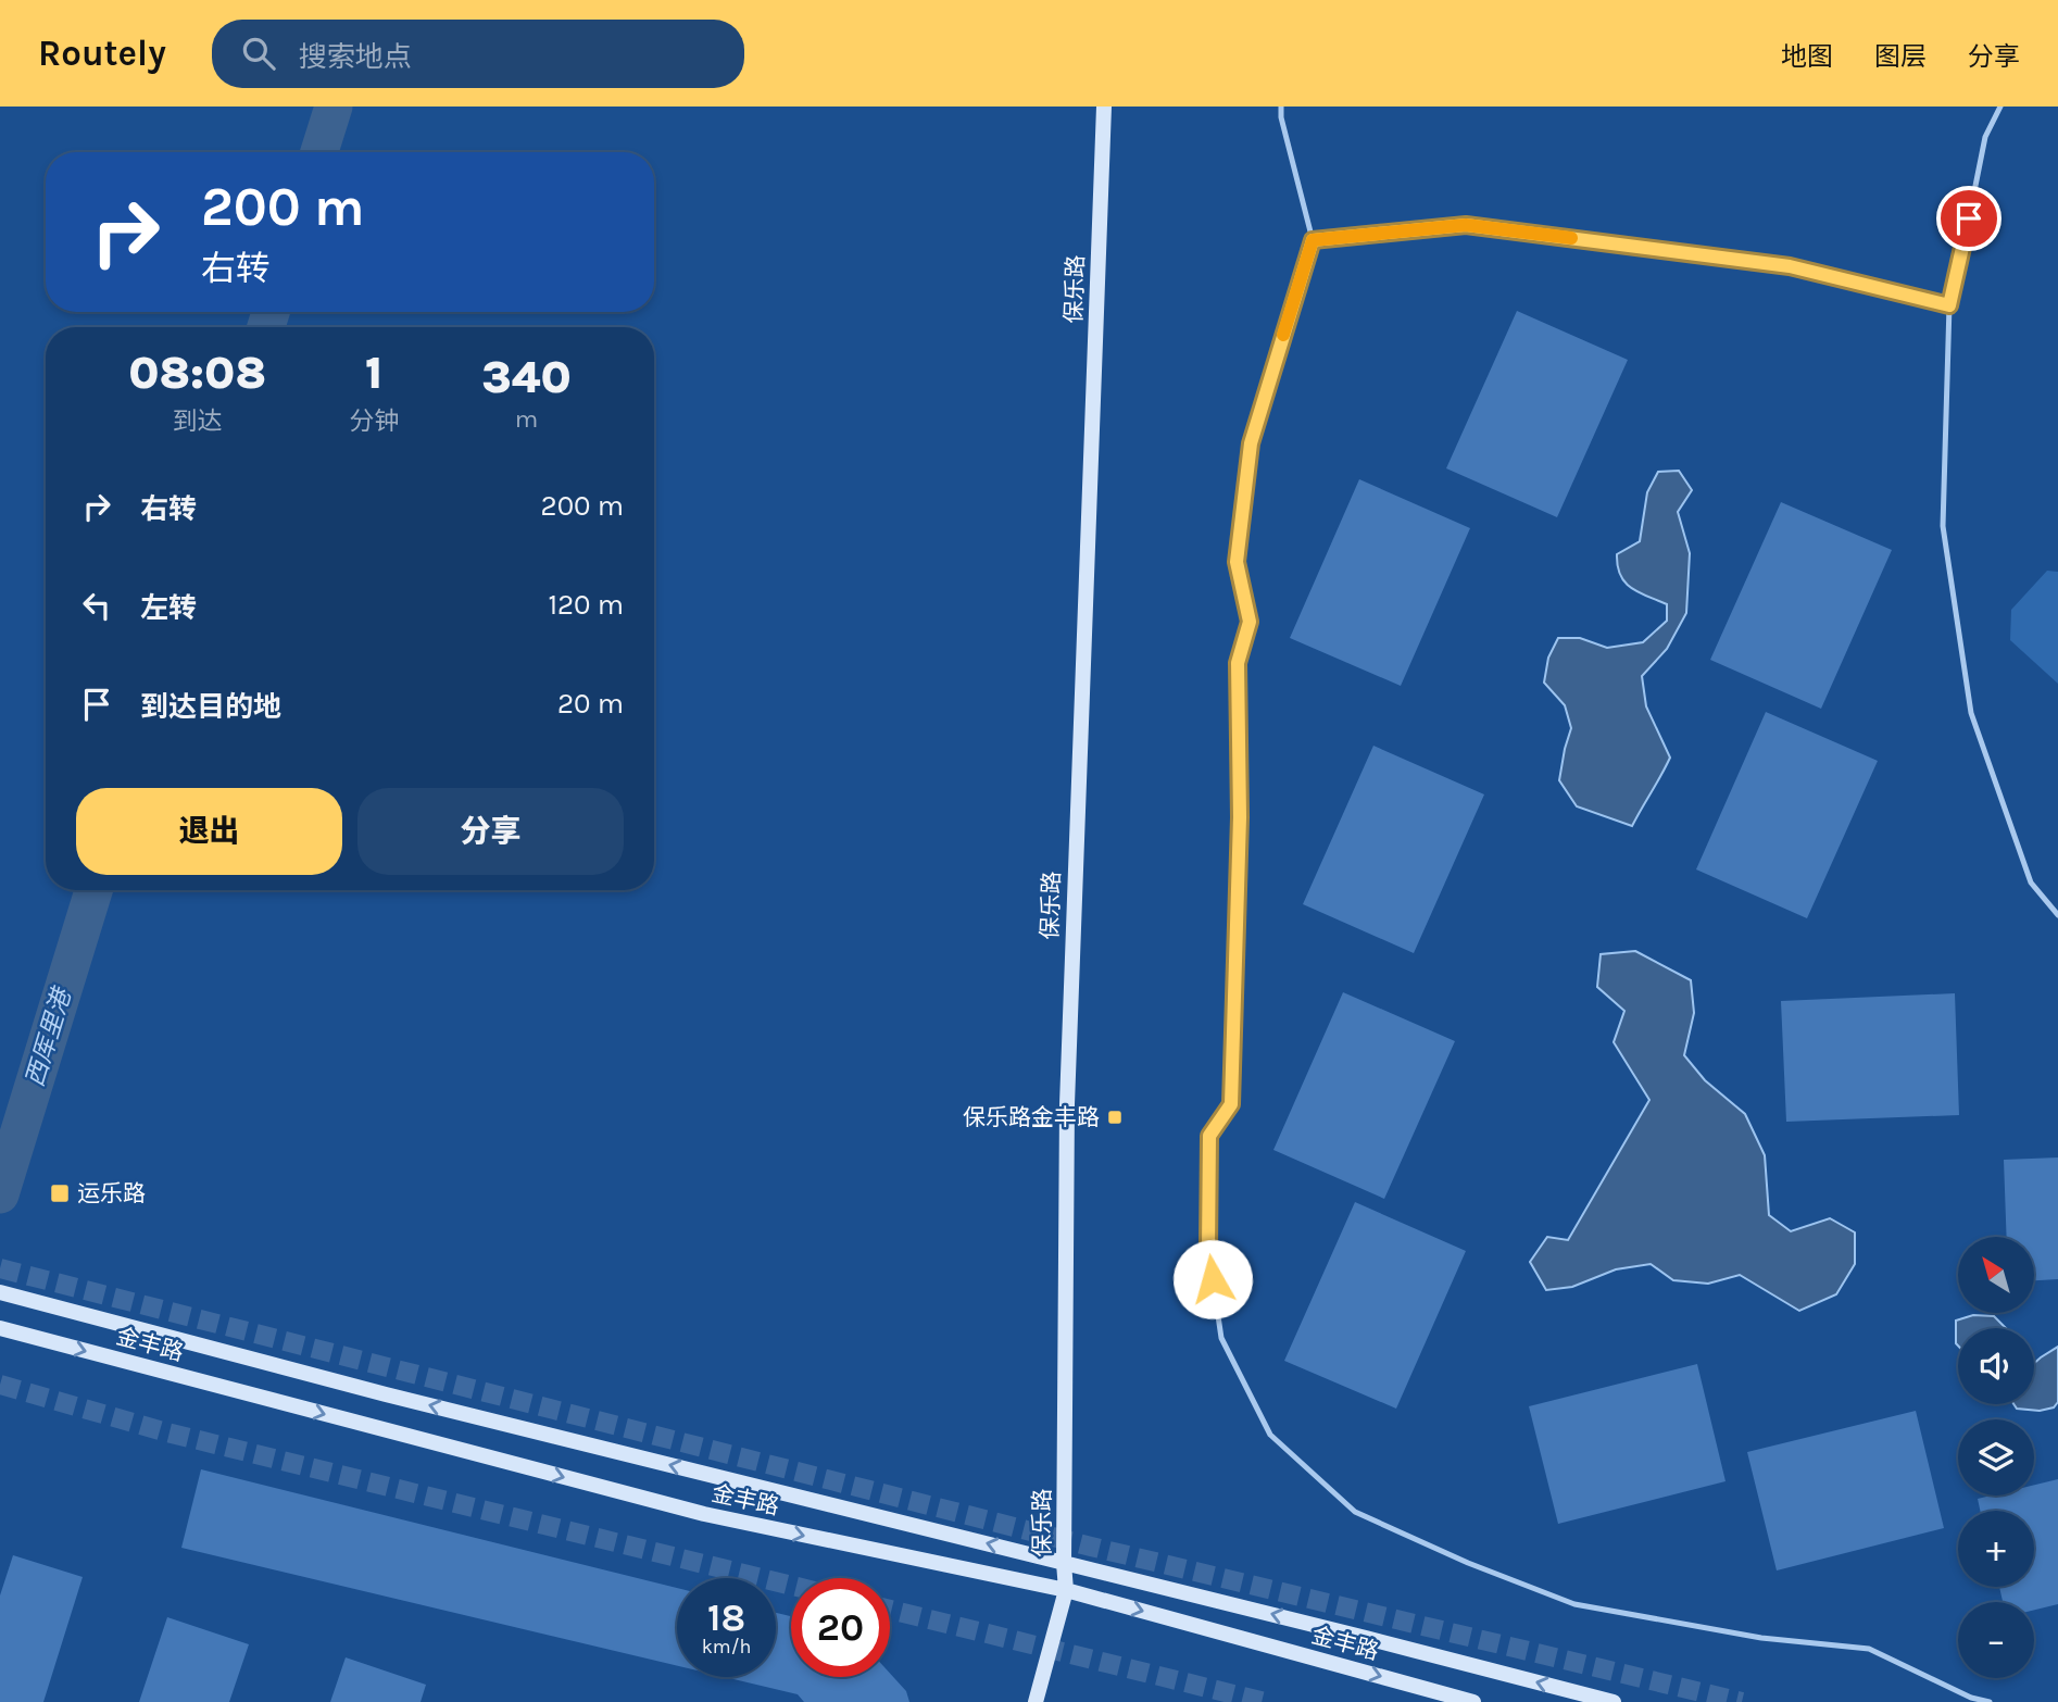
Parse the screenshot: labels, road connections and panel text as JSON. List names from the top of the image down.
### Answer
{
  "streets": {
    "main road": ["保乐路", "金丰路"]
  },
  "crossings": [
    ["保乐路", "金丰路"]
  ],
  "water": ["西厍里港"],
  "places": {
    "transit": ["保乐路金丰路", "运乐路"]
  },
  "north": "top left",
  "page": {
    "header": "Routely",
    "search": "搜索地点",
    "nav": ["地图", "图层", "分享"],
    "turn": ["200 m", "右转"],
    "eta": [
      "08:08",
      "到达",
      "1",
      "分钟",
      "340",
      "m"
    ],
    "list": [
      {
        "name": "右转",
        "value": "200 m"
      },
      {
        "name": "左转",
        "value": "120 m"
      },
      {
        "name": "到达目的地",
        "value": "20 m"
      }
    ],
    "buttons": ["退出", "分享"],
    "map_buttons": ["+", "−"],
    "speed": "18 km/h",
    "limit": "20"
  }
}
